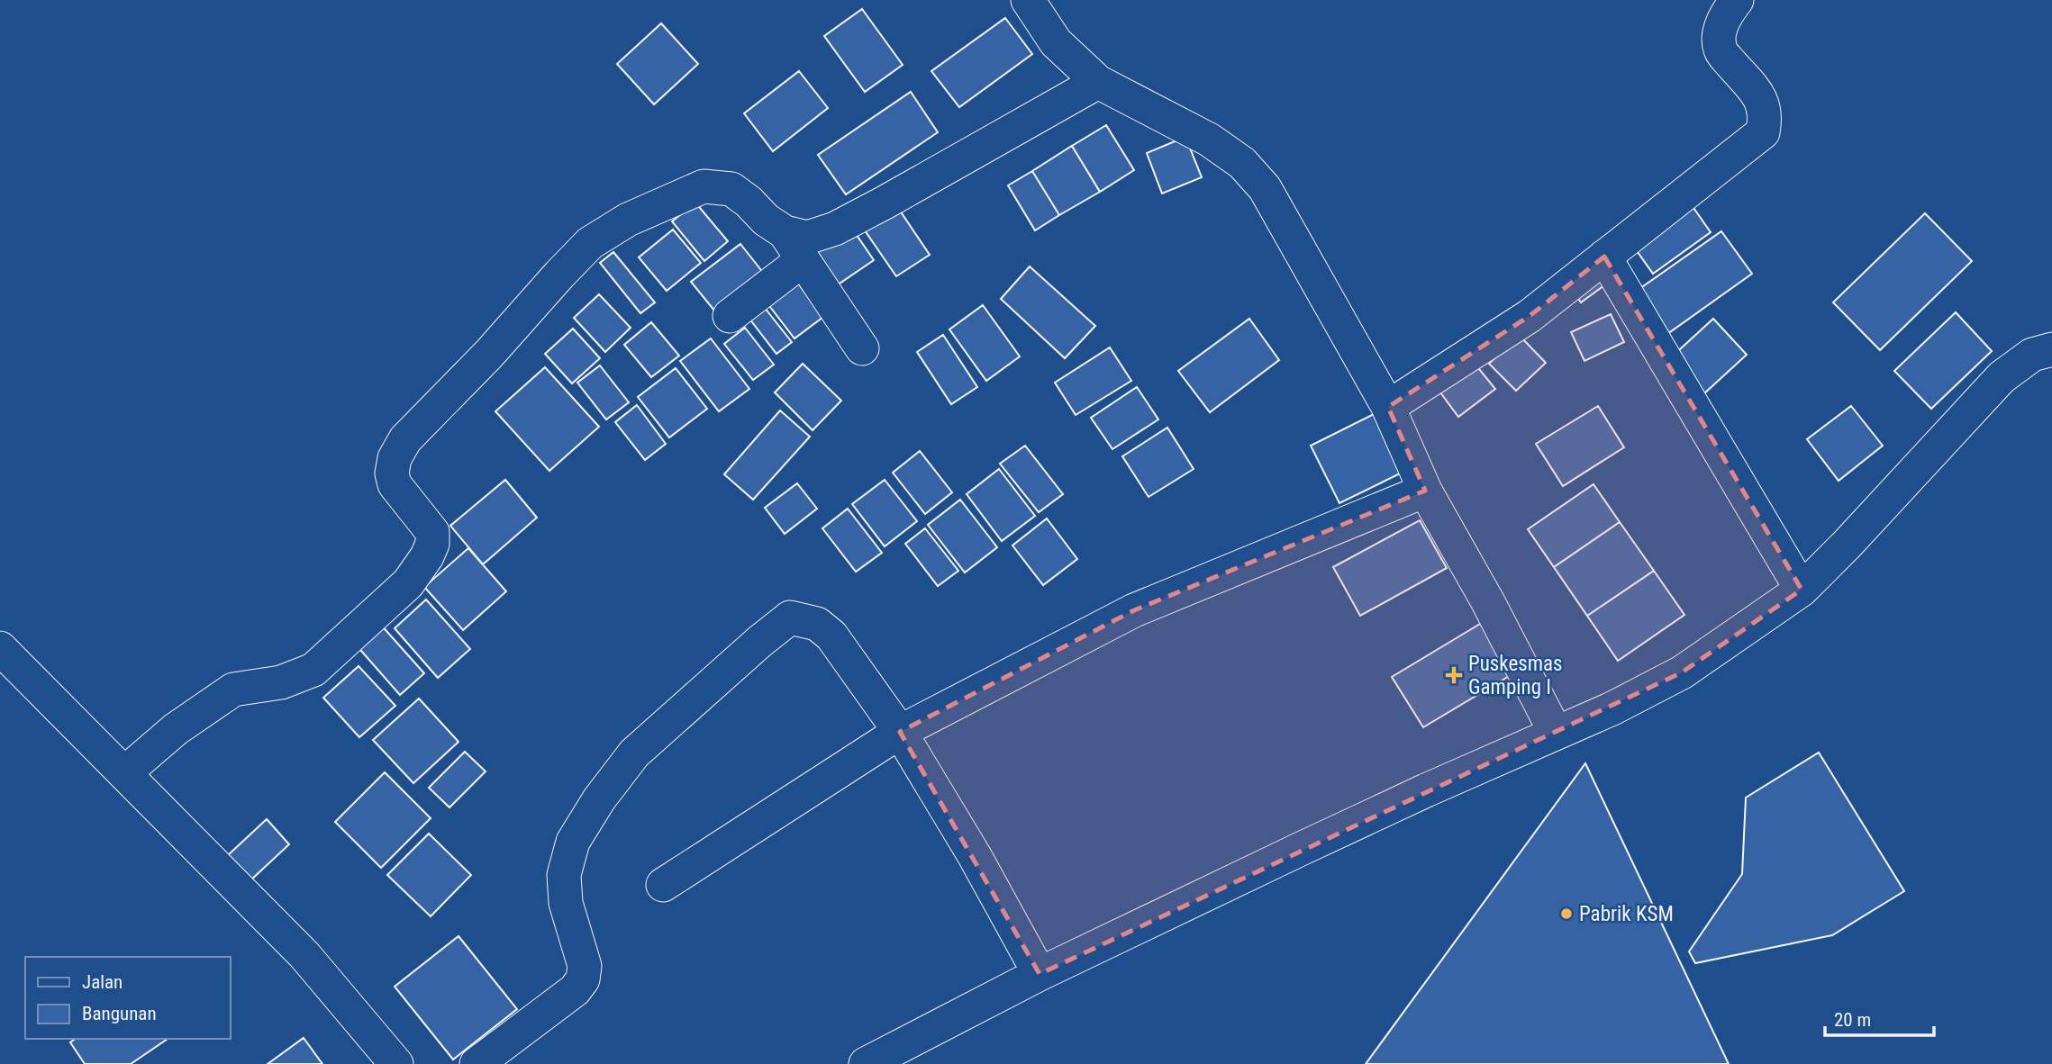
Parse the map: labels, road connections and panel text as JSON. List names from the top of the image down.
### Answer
{
  "places": {
    "health": ["Puskesmas Gamping I"],
    "other": ["Pabrik KSM"]
  },
  "legend": ["Jalan", "Bangunan"],
  "scale_bar": "20 m"
}
